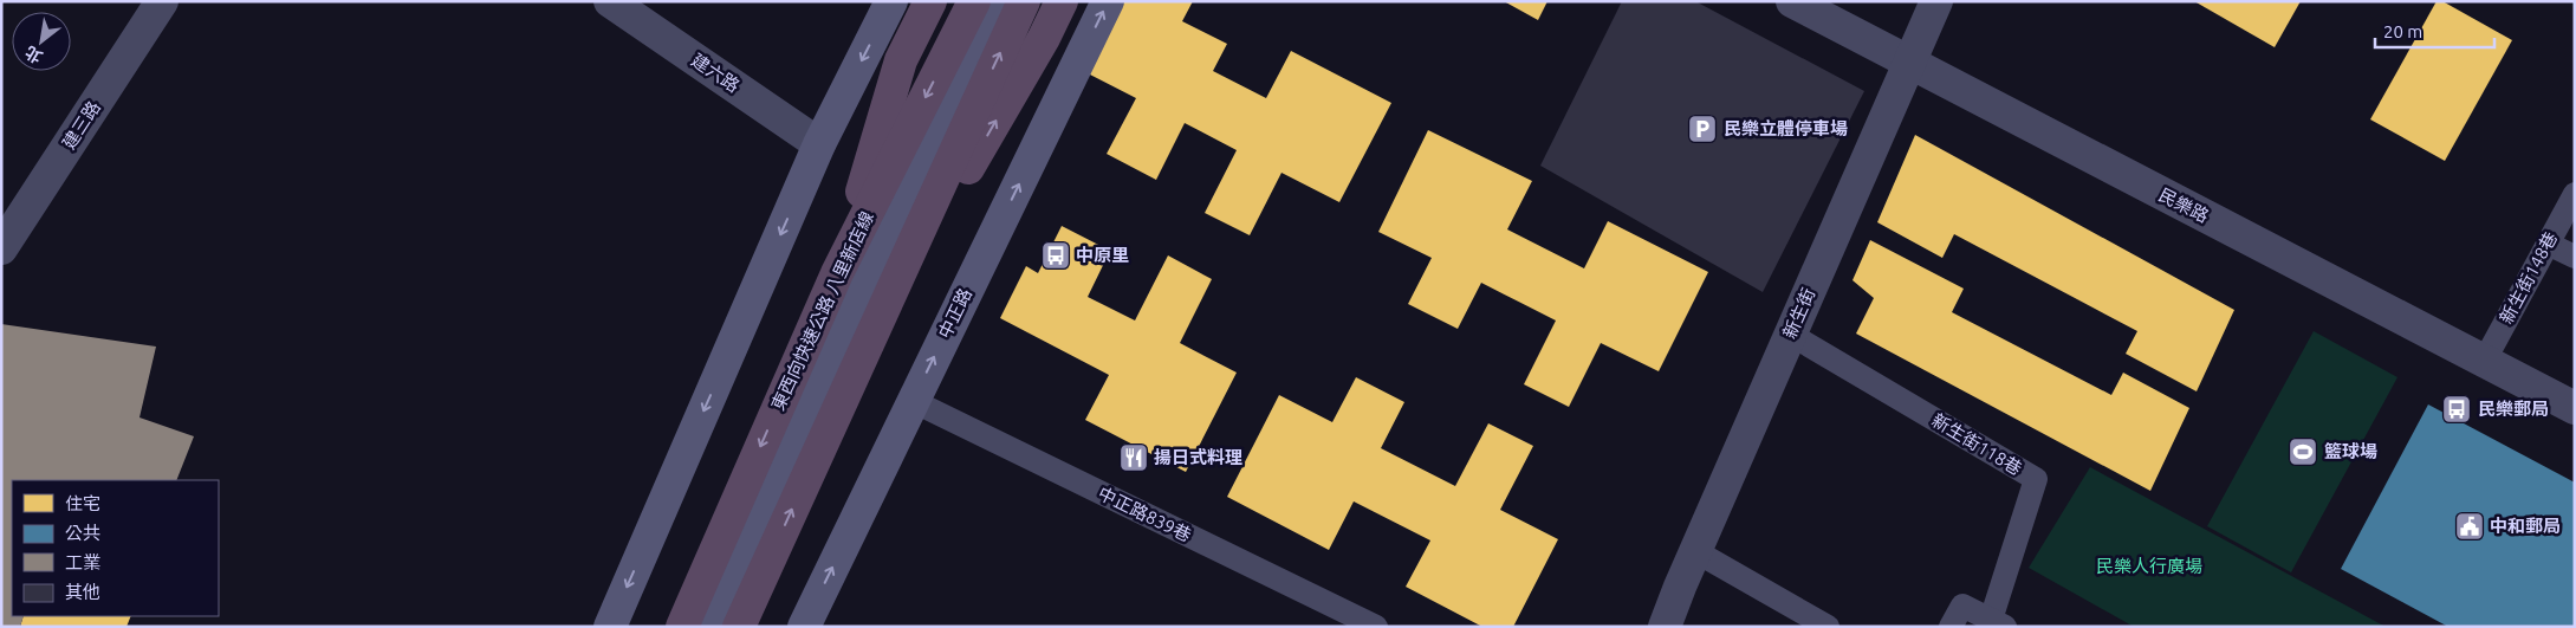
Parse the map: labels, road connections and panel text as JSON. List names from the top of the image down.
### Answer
{
  "streets": {
    "highway": ["東西向快速公路 八里新店線"],
    "main road": ["中正路"],
    "street": [
      "建六路",
      "建三路",
      "民樂路",
      "新生街"
    ],
    "lane": ["新生街148巷", "新生街118巷", "中正路839巷"]
  },
  "crossings": [
    ["民樂路", "新生街148巷"],
    ["民樂路", "新生街"],
    ["中正路", "中正路839巷"],
    ["新生街", "新生街118巷"]
  ],
  "parks": ["民樂人行廣場"],
  "places": {
    "parking": ["民樂立體停車場"],
    "bus stop": ["中原里", "民樂郵局"],
    "sports": ["籃球場"],
    "restaurant": ["揚日式料理"],
    "public building": ["中和郵局"]
  },
  "legend": [
    "住宅",
    "公共",
    "工業",
    "其他"
  ],
  "scale_bar": "20 m",
  "north": "bottom left"
}
